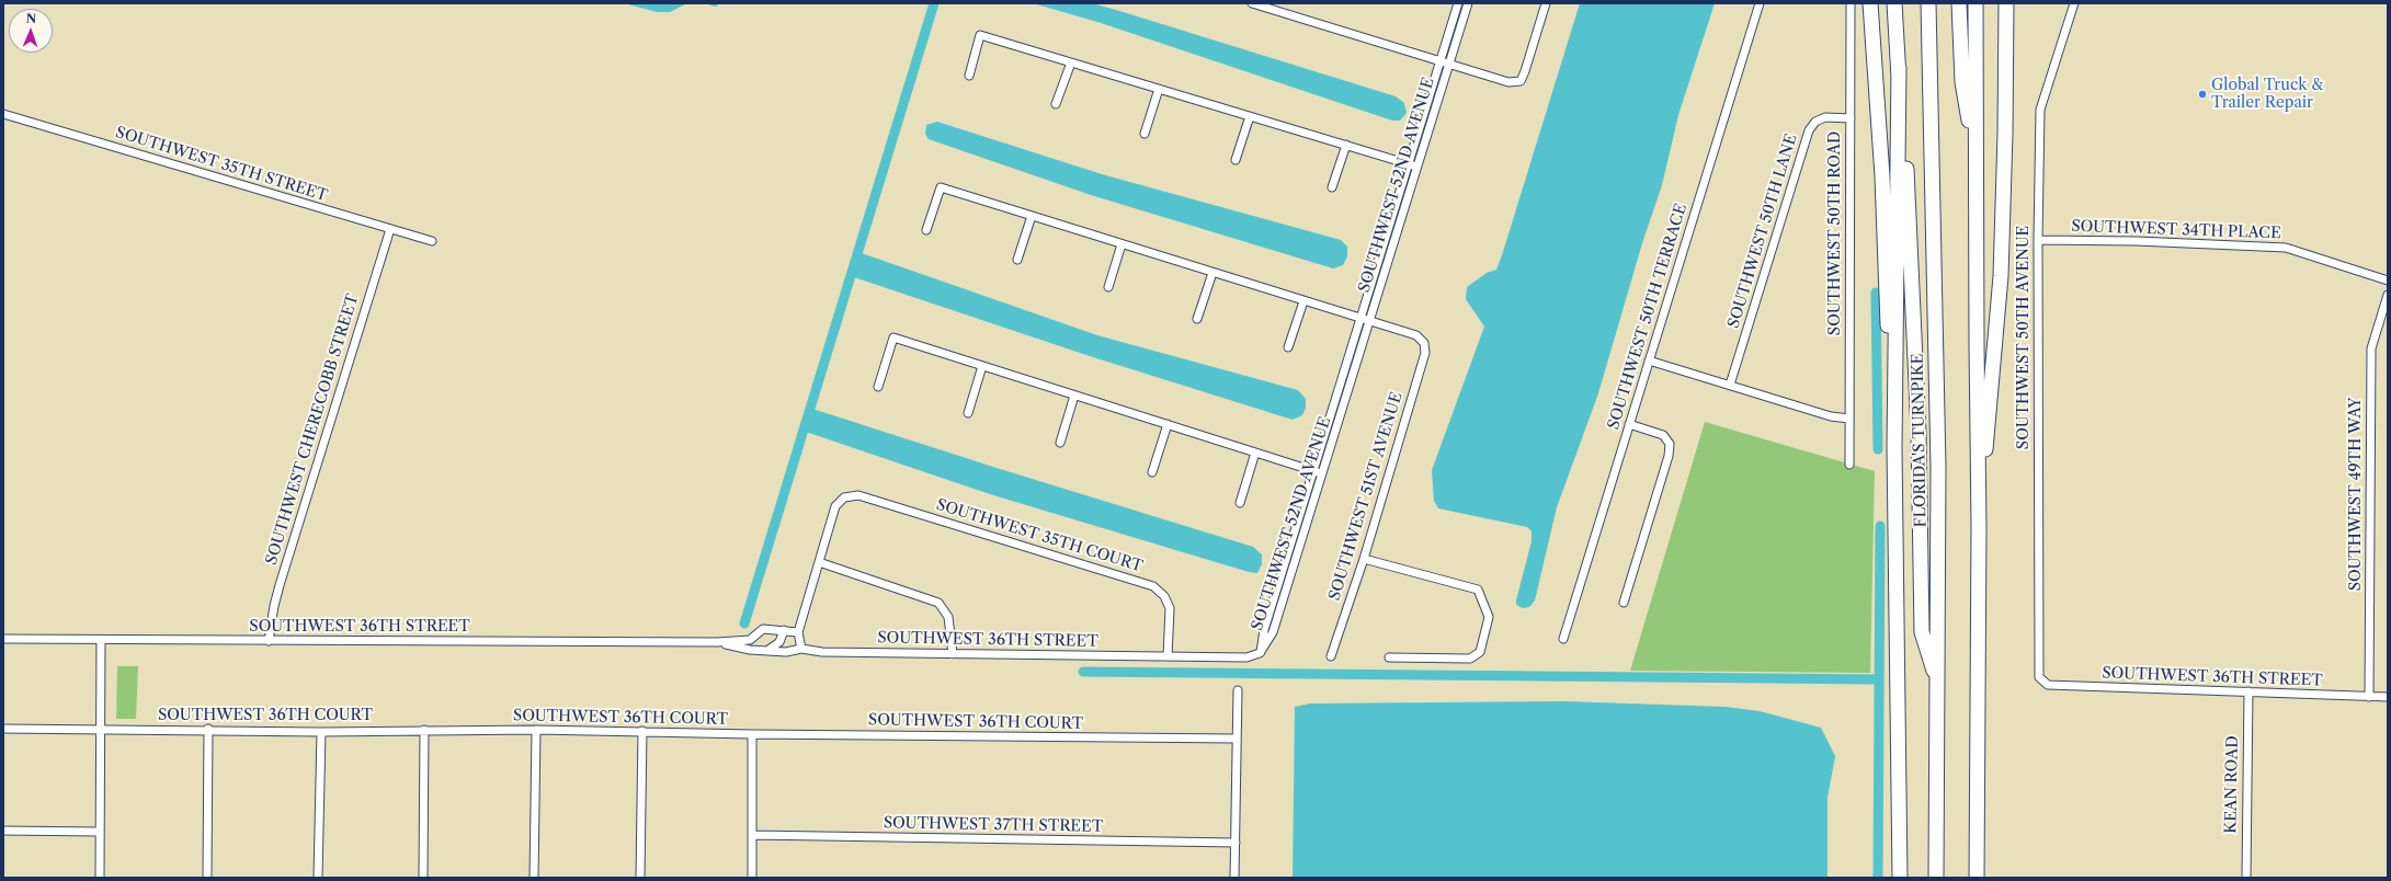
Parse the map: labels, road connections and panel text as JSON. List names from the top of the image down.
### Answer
{
  "streets": {
    "highway": ["FLORIDA'S TURNPIKE"],
    "street": [
      "SOUTHWEST 35TH STREET",
      "SOUTHWEST 52ND AVENUE",
      "SOUTHWEST 34TH PLACE",
      "SOUTHWEST 50TH LANE",
      "SOUTHWEST 50TH ROAD",
      "SOUTHWEST 50TH TERRACE",
      "SOUTHWEST 50TH AVENUE",
      "SOUTHWEST CHERECOBB STREET",
      "SOUTHWEST 49TH WAY",
      "SOUTHWEST 51ST AVENUE",
      "SOUTHWEST 35TH COURT",
      "SOUTHWEST 36TH STREET",
      "SOUTHWEST 36TH COURT",
      "KEAN ROAD",
      "SOUTHWEST 37TH STREET"
    ]
  },
  "crossings": [
    ["SOUTHWEST 35TH STREET", "SOUTHWEST CHERECOBB STREET"],
    ["SOUTHWEST 52ND AVENUE", "SOUTHWEST 51ST AVENUE"],
    ["SOUTHWEST 52ND AVENUE", "SOUTHWEST 36TH STREET"],
    ["SOUTHWEST 34TH PLACE", "SOUTHWEST 50TH AVENUE"],
    ["SOUTHWEST 50TH LANE", "SOUTHWEST 50TH ROAD"],
    ["SOUTHWEST 50TH AVENUE", "SOUTHWEST 36TH STREET"],
    ["SOUTHWEST CHERECOBB STREET", "SOUTHWEST 36TH STREET"],
    ["SOUTHWEST 49TH WAY", "SOUTHWEST 36TH STREET"],
    ["SOUTHWEST 35TH COURT", "SOUTHWEST 36TH STREET"],
    ["SOUTHWEST 36TH STREET", "KEAN ROAD"]
  ],
  "places": ["Global Truck & Trailer Repair"],
  "north": "top"
}
